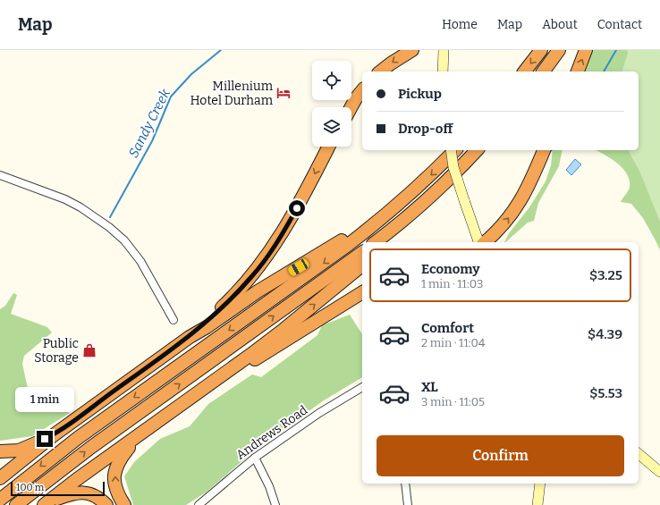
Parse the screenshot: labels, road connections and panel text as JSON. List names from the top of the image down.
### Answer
{
  "streets": {
    "street": ["Andrews Road"]
  },
  "water": ["Sandy Creek"],
  "places": {
    "hotel": ["Millenium Hotel Durham"],
    "shop": ["Public Storage"]
  },
  "scale_bar": "100 m",
  "page": {
    "header": "Map",
    "nav": [
      "Home",
      "Map",
      "About",
      "Contact"
    ],
    "banner": ["Pickup", "Drop-off"],
    "list": [
      {
        "name": "Economy",
        "note": "1 min · 11:03",
        "value": "$3.25"
      },
      {
        "name": "Comfort",
        "note": "2 min · 11:04",
        "value": "$4.39"
      },
      {
        "name": "XL",
        "note": "3 min · 11:05",
        "value": "$5.53"
      }
    ],
    "bubble": "1 min",
    "buttons": "Confirm",
    "scale": "100 m"
  }
}
